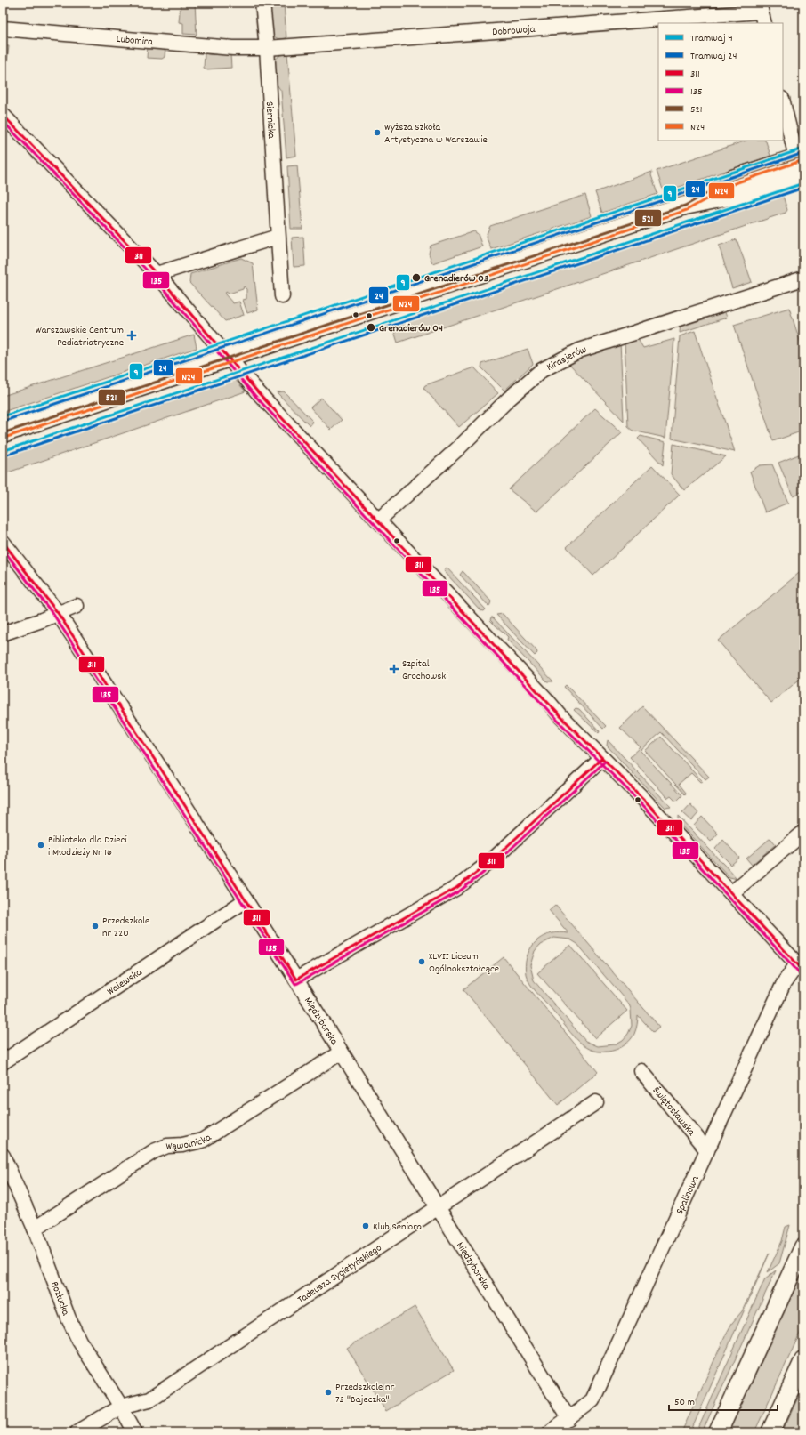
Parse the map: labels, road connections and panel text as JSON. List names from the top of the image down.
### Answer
{
  "streets": {
    "street": [
      "Dobrowoja",
      "Lubomira",
      "Siennicka",
      "Kirasjerów",
      "Walewska",
      "Międzyborska",
      "Świętosławska",
      "Wąwolnicka",
      "Spalinowa",
      "Tadeusza Sygietyńskiego",
      "Rozłucka"
    ]
  },
  "crossings": [
    ["Dobrowoja", "Lubomira"],
    ["Dobrowoja", "Siennicka"],
    ["Lubomira", "Siennicka"],
    ["Walewska", "Międzyborska"],
    ["Międzyborska", "Wąwolnicka"],
    ["Międzyborska", "Spalinowa"],
    ["Międzyborska", "Tadeusza Sygietyńskiego"],
    ["Świętosławska", "Spalinowa"],
    ["Wąwolnicka", "Rozłucka"],
    ["Tadeusza Sygietyńskiego", "Rozłucka"]
  ],
  "places": {
    "other": [
      "Wyższa Szkoła Artystyczna w Warszawie",
      "Grenadierów 03",
      "Grenadierów 04",
      "Biblioteka dla Dzieci i Młodzieży Nr 16",
      "Przedszkole nr 220",
      "XLVII Liceum Ogólnokształcące",
      "Klub Seniora",
      "Przedszkole nr 73 \"Bajeczka\""
    ],
    "health": ["Warszawskie Centrum Pediatriatryczne", "Szpital Grochowski"]
  },
  "lines": [
    "transit line 311",
    "transit line 135",
    "tram line 9",
    "tram line 24",
    "transit line 521",
    "transit line N24"
  ],
  "legend": [
    "Tramwaj 9",
    "Tramwaj 24",
    "311",
    "135",
    "521",
    "N24"
  ],
  "scale_bar": "50 m"
}
